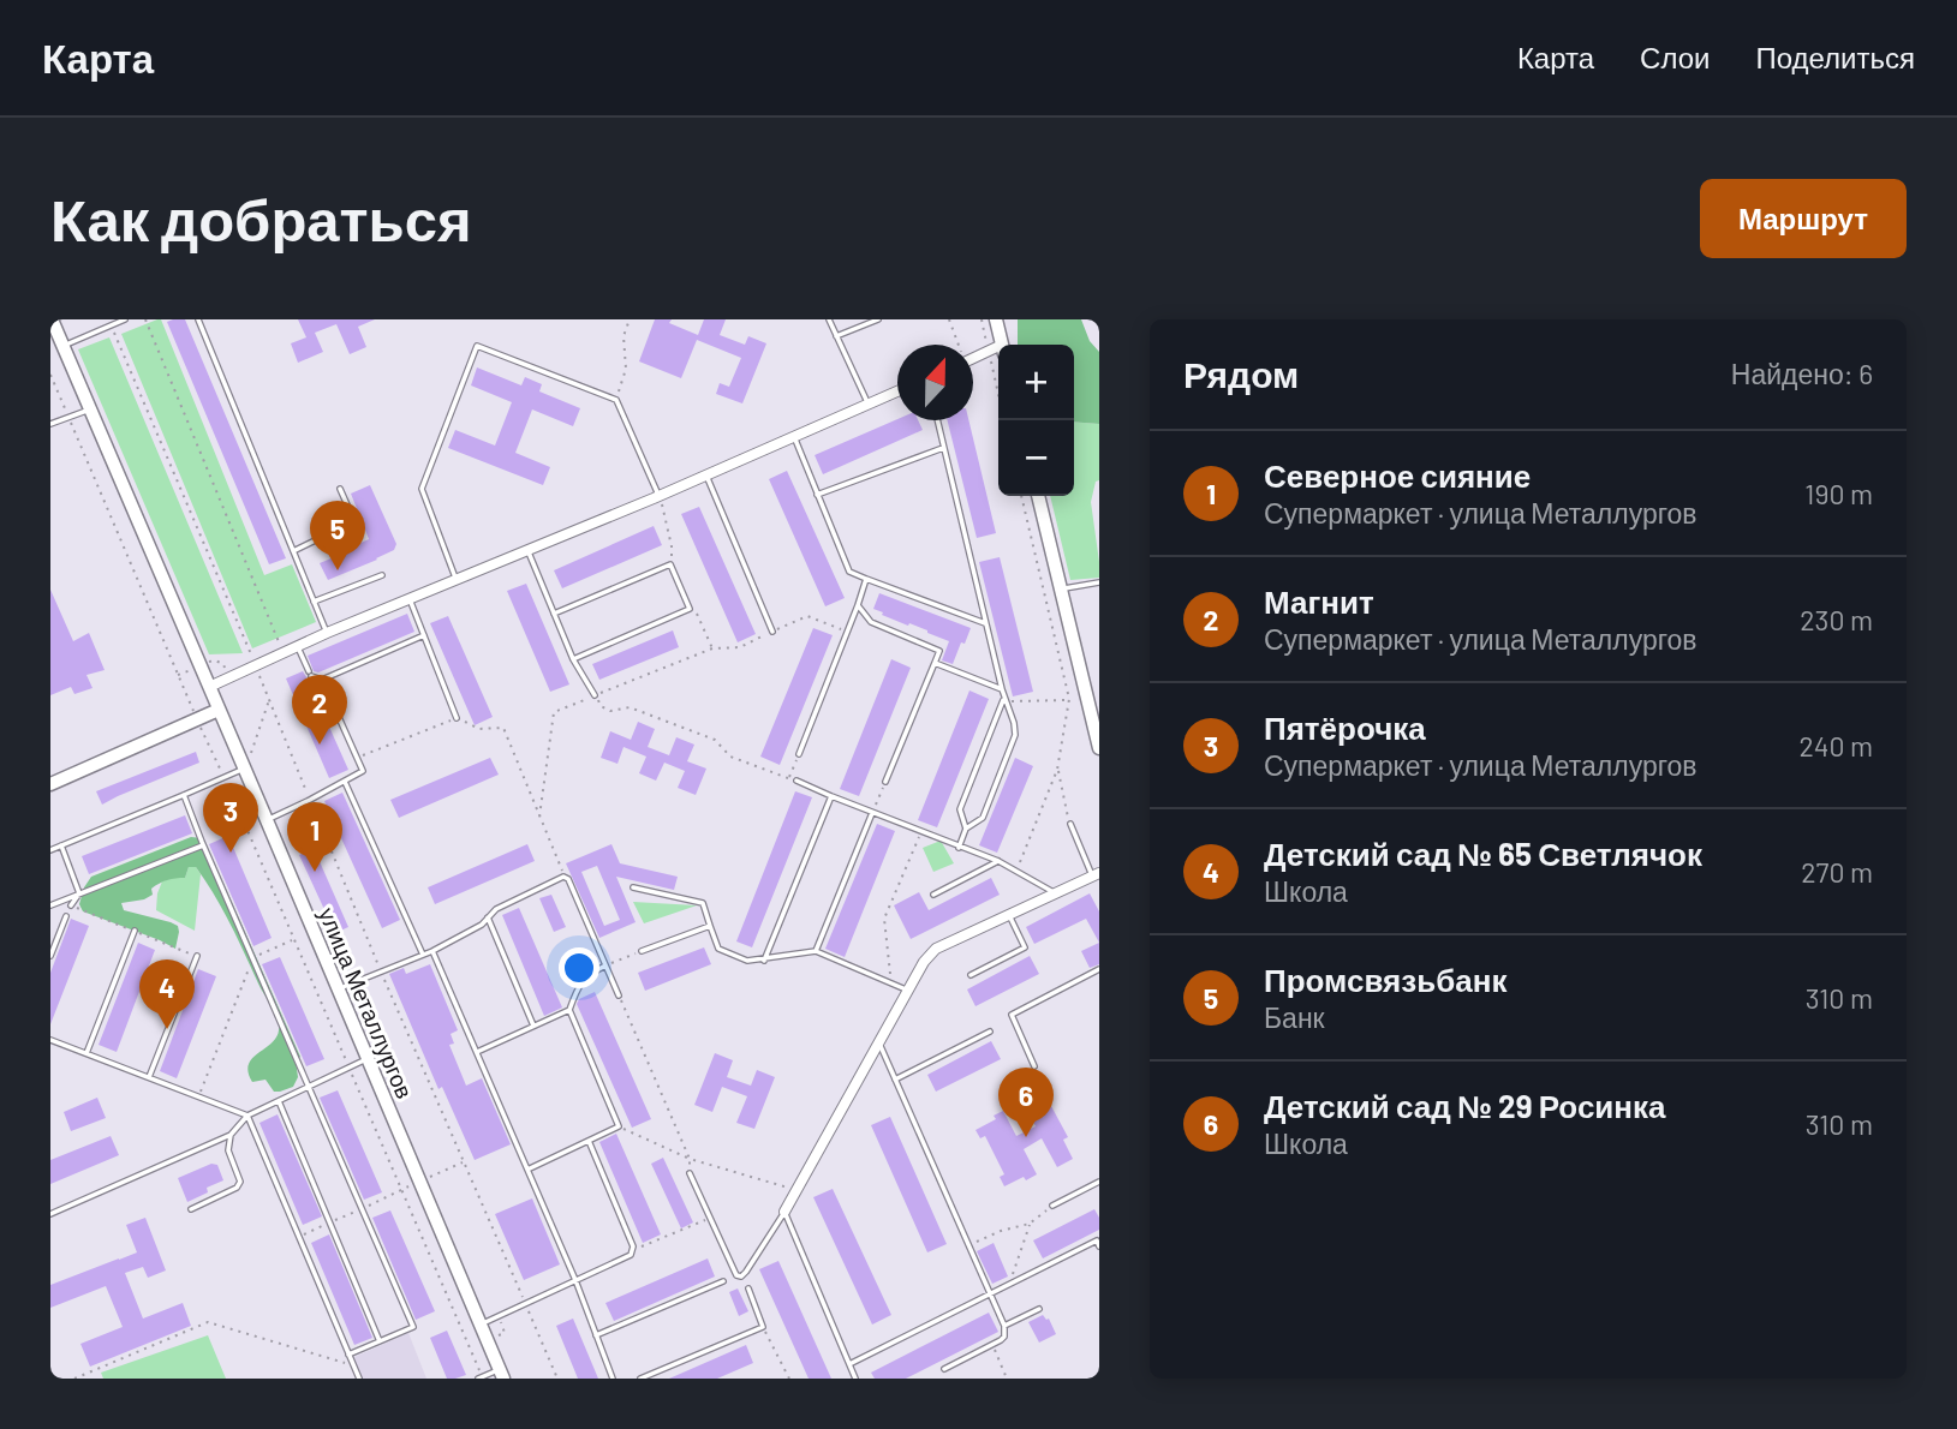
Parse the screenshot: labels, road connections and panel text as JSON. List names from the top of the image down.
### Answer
{
  "streets": {
    "main road": ["улица Металлургов"]
  },
  "north": "top",
  "page": {
    "header": "Карта",
    "nav": ["Карта", "Слои", "Поделиться"],
    "buttons": "Маршрут",
    "title": "Как добраться",
    "heading": ["Рядом", "Найдено: 6"],
    "map_buttons": ["+", "−"],
    "list": [
      {
        "mark": "1",
        "name": "Северное сияние",
        "note": "Супермаркет · улица Металлургов",
        "value": "190 m"
      },
      {
        "mark": "2",
        "name": "Магнит",
        "note": "Супермаркет · улица Металлургов",
        "value": "230 m"
      },
      {
        "mark": "3",
        "name": "Пятёрочка",
        "note": "Супермаркет · улица Металлургов",
        "value": "240 m"
      },
      {
        "mark": "4",
        "name": "Детский сад № 65 Светлячок",
        "note": "Школа",
        "value": "270 m"
      },
      {
        "mark": "5",
        "name": "Промсвязьбанк",
        "note": "Банк",
        "value": "310 m"
      },
      {
        "mark": "6",
        "name": "Детский сад № 29 Росинка",
        "note": "Школа",
        "value": "310 m"
      }
    ],
    "pins": [
      "5",
      "2",
      "3",
      "1",
      "4",
      "6"
    ]
  }
}
